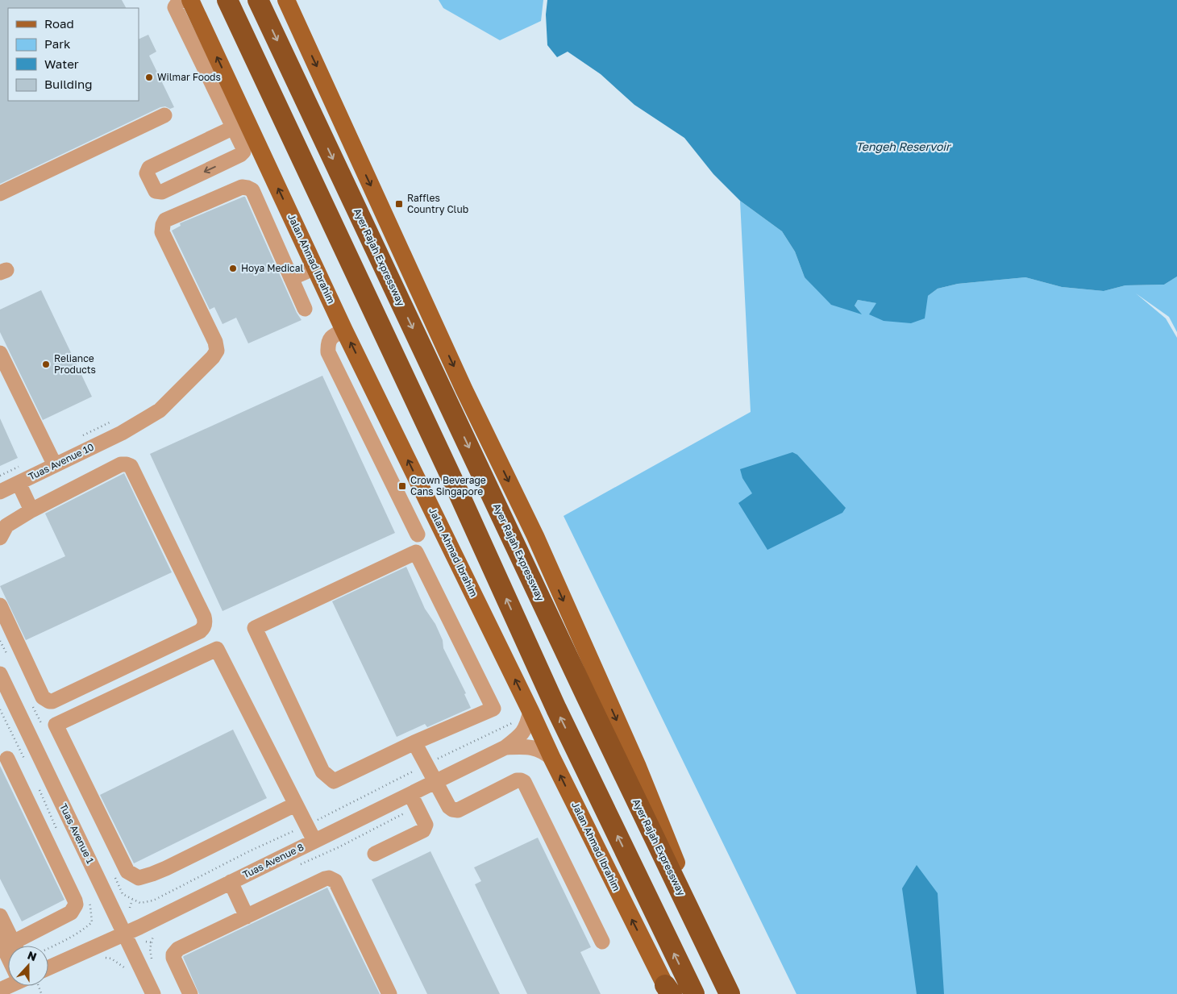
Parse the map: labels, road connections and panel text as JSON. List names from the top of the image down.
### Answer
{
  "streets": {
    "highway": ["Ayer Rajah Expressway"],
    "main road": ["Jalan Ahmad Ibrahim"],
    "street": ["Tuas Avenue 10", "Tuas Avenue 1", "Tuas Avenue 8"]
  },
  "crossings": [
    ["Jalan Ahmad Ibrahim", "Tuas Avenue 8"],
    ["Tuas Avenue 1", "Tuas Avenue 8"]
  ],
  "water": ["Tengeh Reservoir"],
  "places": {
    "other": ["Wilmar Foods", "Hoya Medical", "Reliance Products"],
    "transit": ["Raffles Country Club", "Crown Beverage Cans Singapore"]
  },
  "legend": [
    "Road",
    "Park",
    "Water",
    "Building"
  ],
  "north": "top"
}
